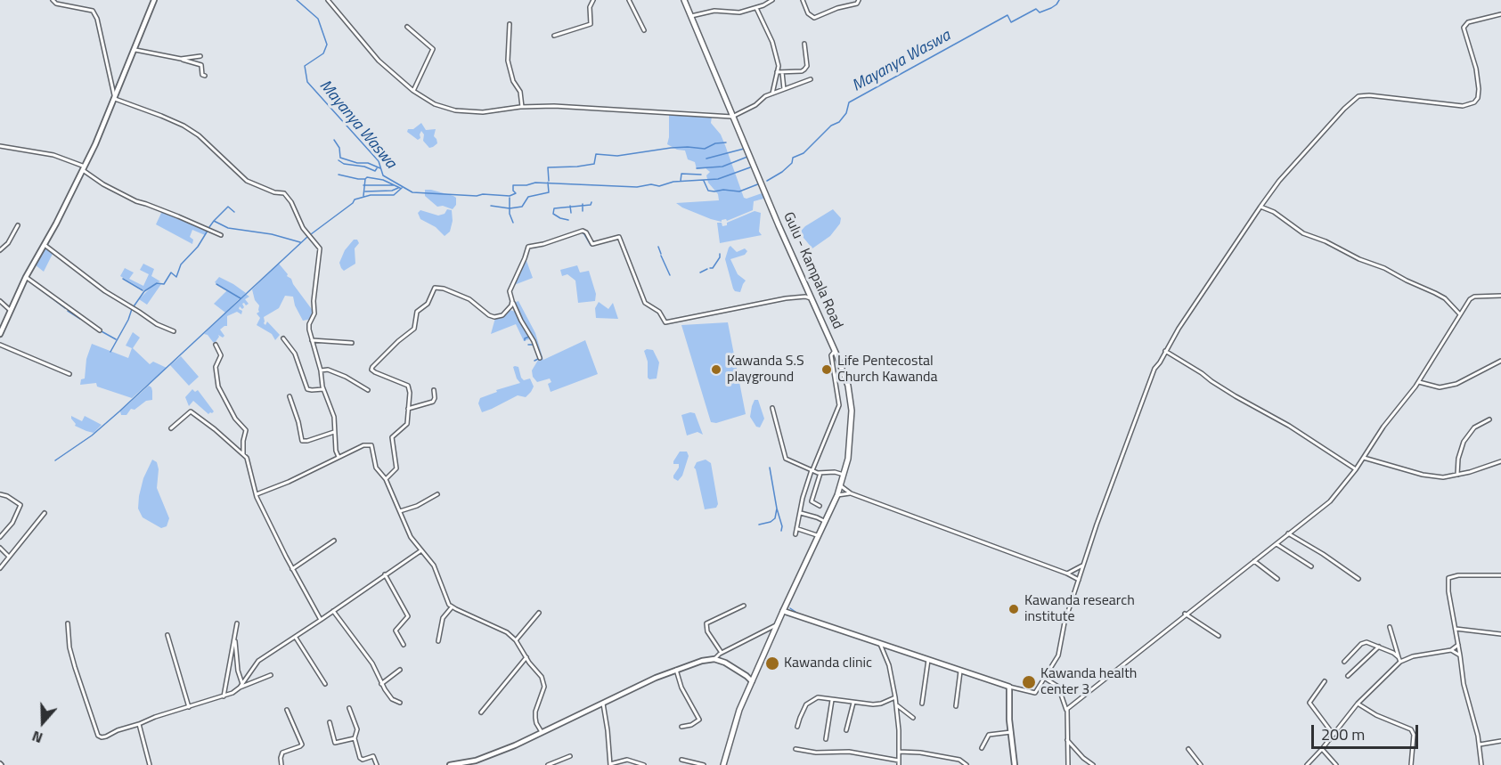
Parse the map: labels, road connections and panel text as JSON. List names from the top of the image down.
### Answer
{
  "streets": {
    "main road": ["Gulu - Kampala Road"]
  },
  "water": ["Mayanya Waswa"],
  "places": [
    "Kawanda S.S playground",
    "Life Pentecostal Church Kawanda",
    "Kawanda research institute",
    "Kawanda clinic",
    "Kawanda health center 3"
  ],
  "scale_bar": "200 m",
  "north": "bottom"
}
